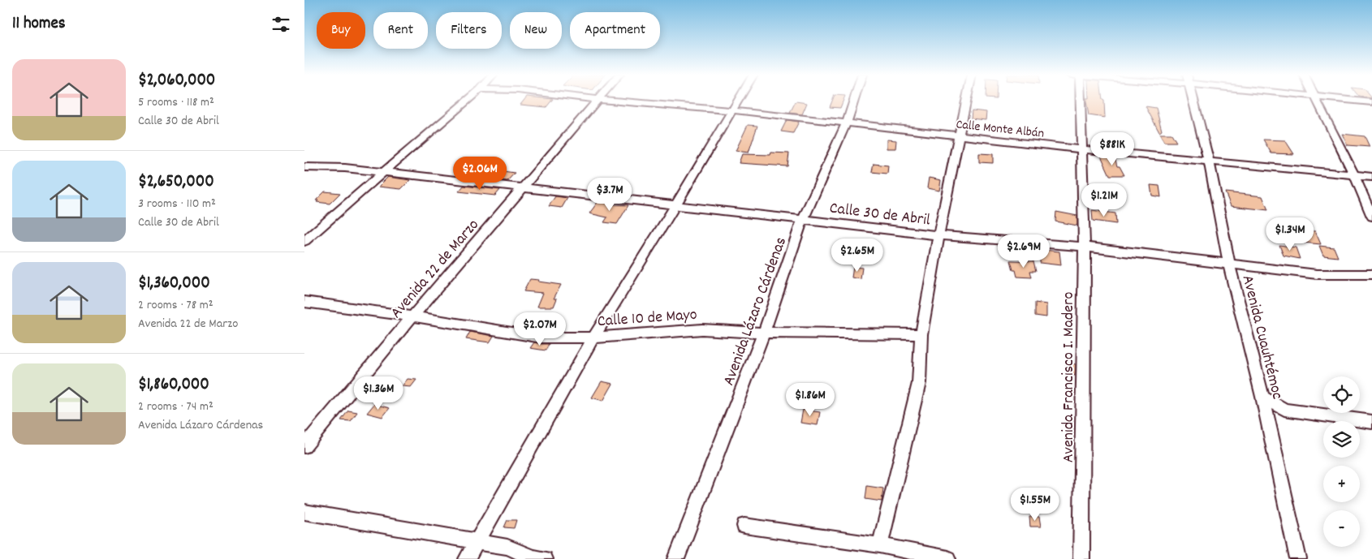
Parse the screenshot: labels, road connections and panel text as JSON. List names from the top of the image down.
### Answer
{
  "streets": {
    "street": [
      "Calle Monte Albán",
      "Calle 30 de Abril",
      "Avenida 22 de Marzo",
      "Avenida Lázaro Cárdenas",
      "Calle 10 de Mayo",
      "Avenida Cuauhtémoc",
      "Avenida Francisco I. Madero"
    ]
  },
  "crossings": [
    ["Calle Monte Albán", "Avenida Lázaro Cárdenas"],
    ["Calle Monte Albán", "Avenida Cuauhtémoc"],
    ["Calle Monte Albán", "Avenida Francisco I. Madero"],
    ["Calle 30 de Abril", "Avenida 22 de Marzo"],
    ["Calle 30 de Abril", "Avenida Lázaro Cárdenas"],
    ["Calle 30 de Abril", "Avenida Cuauhtémoc"],
    ["Calle 30 de Abril", "Avenida Francisco I. Madero"],
    ["Avenida 22 de Marzo", "Calle 10 de Mayo"],
    ["Avenida Lázaro Cárdenas", "Calle 10 de Mayo"]
  ],
  "page": {
    "heading": "11 homes",
    "chip": [
      "Buy",
      "Rent",
      "Filters",
      "New",
      "Apartment"
    ],
    "list": [
      {
        "name": "$2,060,000",
        "note": "5 rooms · 118 m² · Calle 30 de Abril"
      },
      {
        "name": "$2,650,000",
        "note": "3 rooms · 110 m² · Calle 30 de Abril"
      },
      {
        "name": "$1,360,000",
        "note": "2 rooms · 78 m² · Avenida 22 de Marzo"
      },
      {
        "name": "$1,860,000",
        "note": "2 rooms · 74 m² · Avenida Lázaro Cárdenas"
      }
    ],
    "price": [
      "$881K",
      "$2.06M",
      "$3.7M",
      "$1.21M",
      "$1.34M",
      "$2.69M",
      "$2.65M",
      "$2.07M",
      "$1.36M",
      "$1.86M",
      "$1.55M"
    ],
    "map_buttons": ["+", "−"]
  }
}
